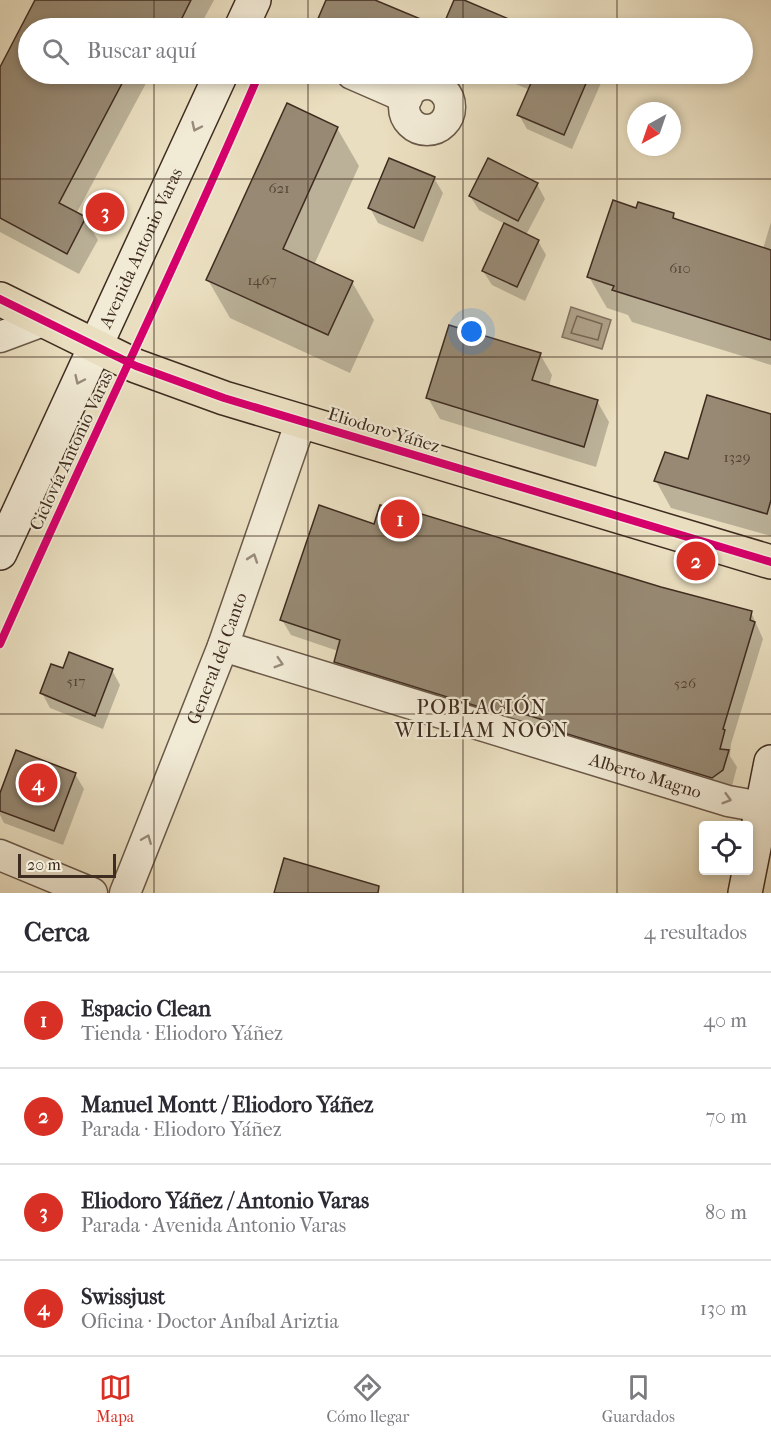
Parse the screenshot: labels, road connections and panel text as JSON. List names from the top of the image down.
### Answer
{
  "streets": {
    "main road": ["Avenida Antonio Varas", "Eliodoro Yáñez"],
    "street": ["General del Canto", "Alberto Magno"],
    "cycle path": ["Ciclovía Antonio Varas"]
  },
  "crossings": [
    ["Avenida Antonio Varas", "Eliodoro Yáñez"],
    ["Eliodoro Yáñez", "General del Canto"],
    ["General del Canto", "Alberto Magno"]
  ],
  "one_way": ["Avenida Antonio Varas", "General del Canto", "Alberto Magno"],
  "districts": ["POBLACIÓN WILLIAM NOON"],
  "house_numbers": [
    "621",
    "610",
    "1467",
    "1329",
    "517",
    "526"
  ],
  "scale_bar": "20 m",
  "north": "bottom left",
  "page": {
    "search": "Buscar aquí",
    "pins": [
      "3",
      "1",
      "2",
      "4"
    ],
    "scale": "20 m",
    "heading": ["Cerca", "4 resultados"],
    "list": [
      {
        "mark": "1",
        "name": "Espacio Clean",
        "note": "Tienda · Eliodoro Yáñez",
        "value": "40 m"
      },
      {
        "mark": "2",
        "name": "Manuel Montt / Eliodoro Yáñez",
        "note": "Parada · Eliodoro Yáñez",
        "value": "70 m"
      },
      {
        "mark": "3",
        "name": "Eliodoro Yáñez / Antonio Varas",
        "note": "Parada · Avenida Antonio Varas",
        "value": "80 m"
      },
      {
        "mark": "4",
        "name": "Swissjust",
        "note": "Oficina · Doctor Aníbal Ariztia",
        "value": "130 m"
      }
    ],
    "nav": ["Mapa", "Cómo llegar", "Guardados"]
  }
}
